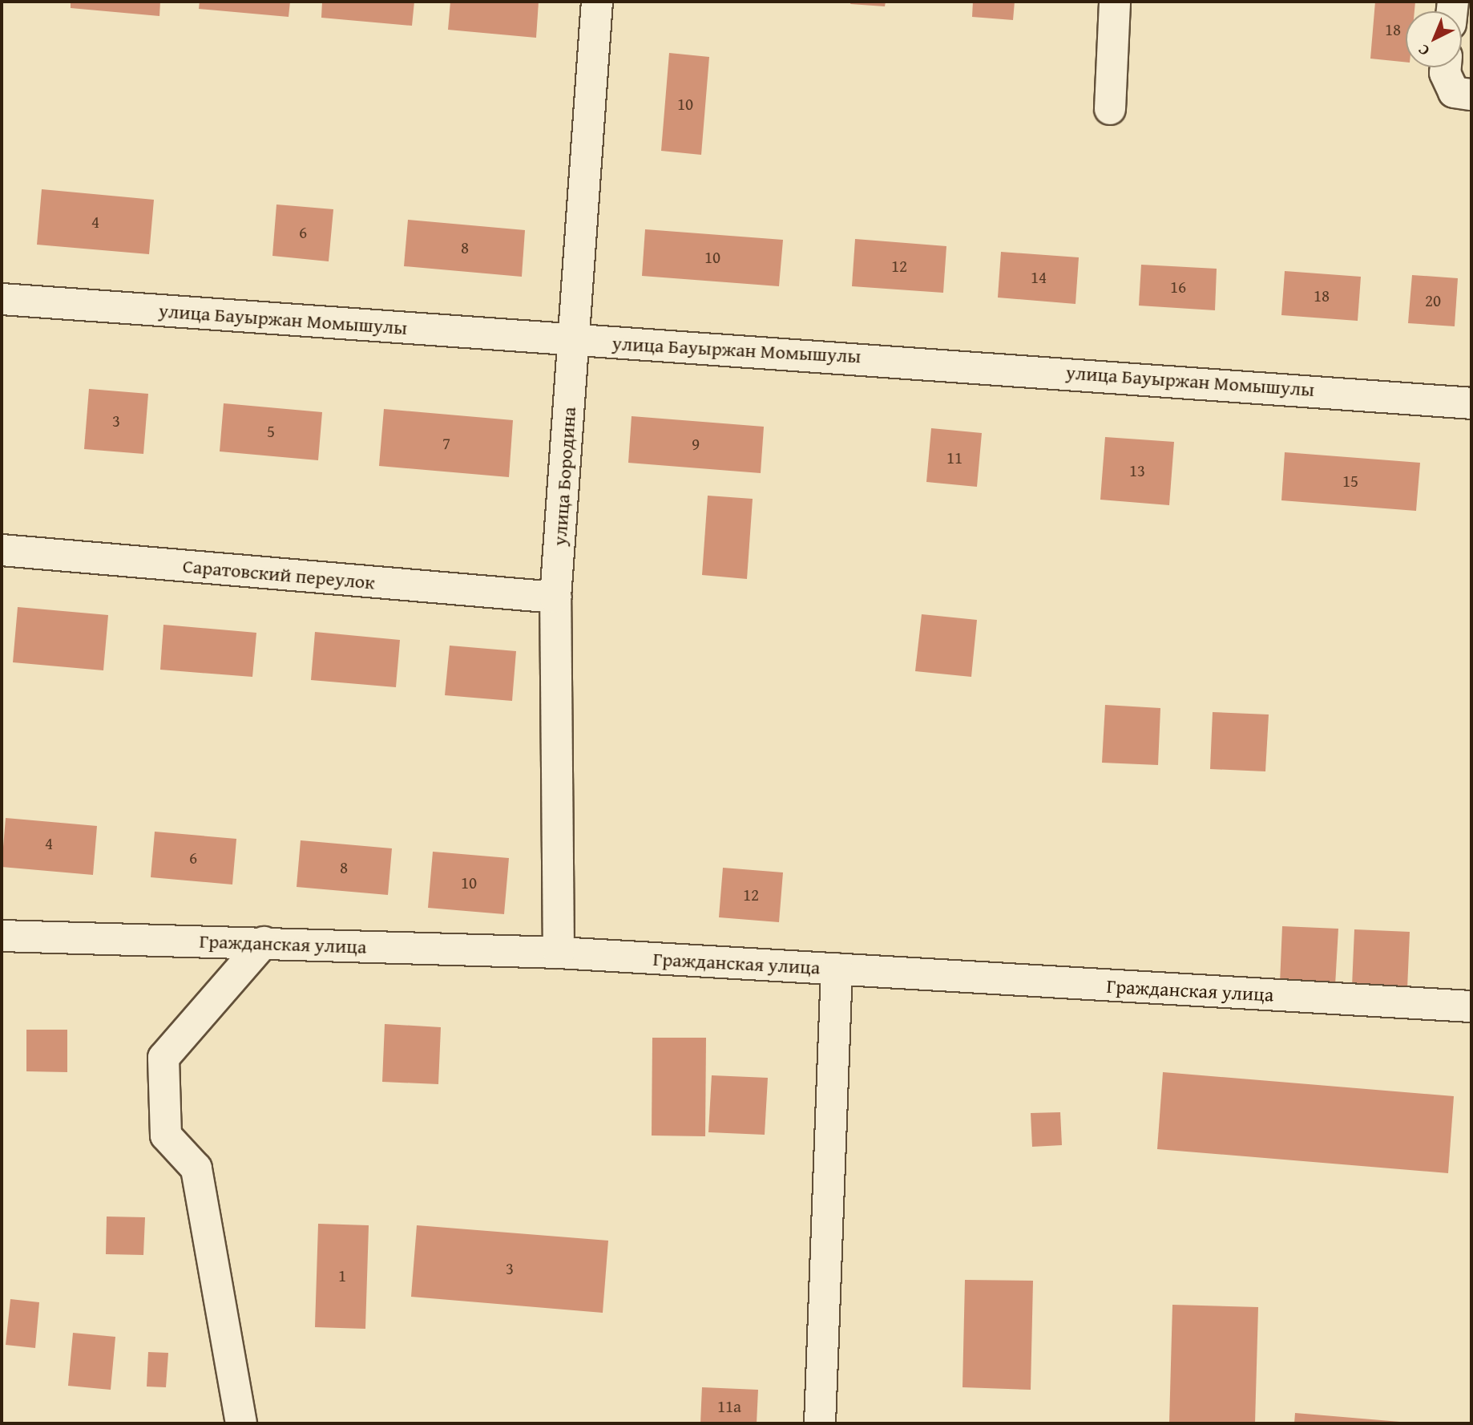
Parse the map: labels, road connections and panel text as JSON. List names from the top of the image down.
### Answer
{
  "streets": {
    "street": [
      "улица Бауыржан Момышулы",
      "улица Бородина",
      "Саратовский переулок",
      "Гражданская улица"
    ]
  },
  "crossings": [
    ["улица Бауыржан Момышулы", "улица Бородина"],
    ["улица Бородина", "Саратовский переулок"],
    ["улица Бородина", "Гражданская улица"]
  ],
  "house_numbers": [
    "18",
    "10",
    "4",
    "6",
    "8",
    "10",
    "12",
    "14",
    "16",
    "18",
    "20",
    "3",
    "5",
    "7",
    "9",
    "11",
    "13",
    "15",
    "4",
    "6",
    "8",
    "10",
    "12",
    "3",
    "1",
    "11а"
  ],
  "north": "bottom left"
}
